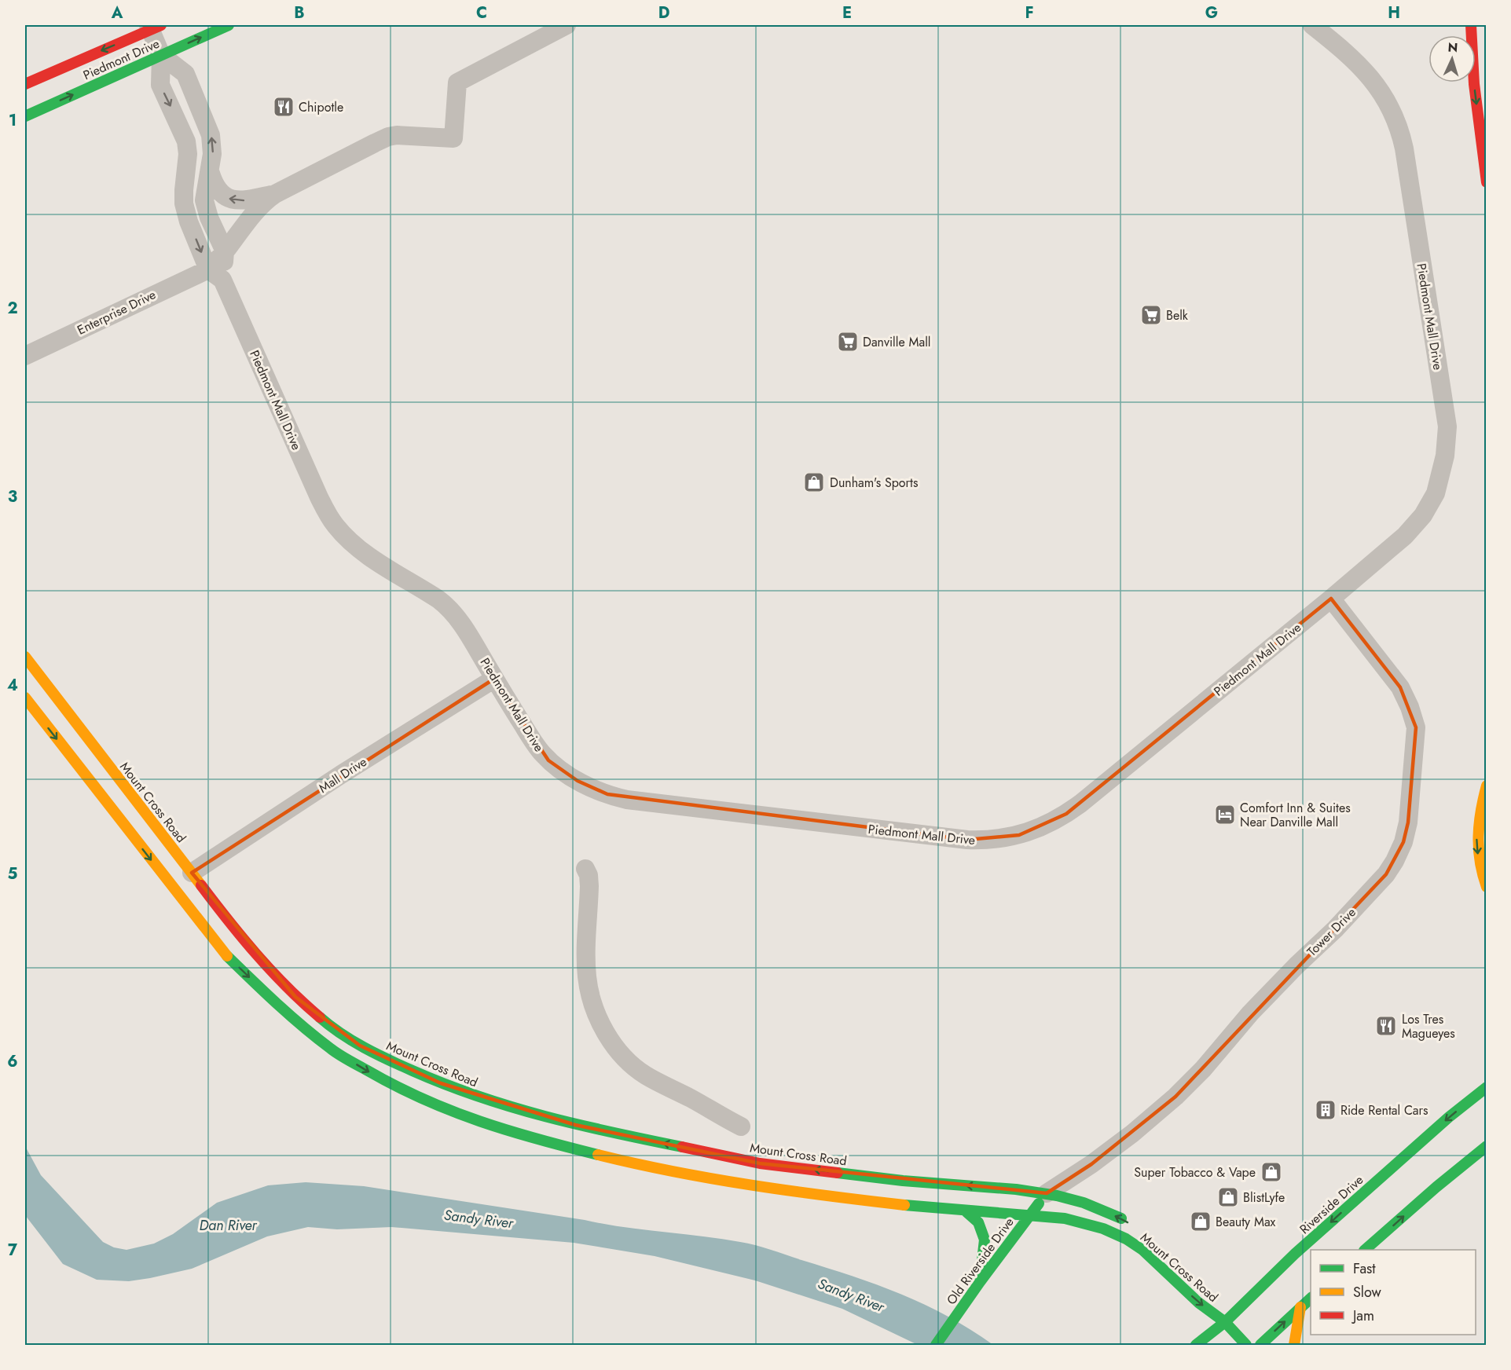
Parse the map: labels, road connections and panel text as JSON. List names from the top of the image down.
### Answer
{
  "streets": {
    "main road": [
      "Piedmont Drive",
      "Mount Cross Road",
      "Riverside Drive",
      "Old Riverside Drive"
    ],
    "street": [
      "Enterprise Drive",
      "Piedmont Mall Drive",
      "Mall Drive",
      "Tower Drive"
    ]
  },
  "crossings": [
    ["Piedmont Drive", "Piedmont Mall Drive"],
    ["Enterprise Drive", "Piedmont Mall Drive"],
    ["Piedmont Mall Drive", "Mall Drive"],
    ["Piedmont Mall Drive", "Tower Drive"],
    ["Mall Drive", "Mount Cross Road"],
    ["Mount Cross Road", "Tower Drive"],
    ["Mount Cross Road", "Riverside Drive"],
    ["Mount Cross Road", "Old Riverside Drive"],
    ["Tower Drive", "Old Riverside Drive"]
  ],
  "water": ["Sandy River", "Dan River"],
  "places": {
    "restaurant": ["Chipotle", "Los Tres Magueyes"],
    "supermarket": ["Belk", "Danville Mall"],
    "shop": [
      "Dunham's Sports",
      "Super Tobacco & Vape",
      "BlistLyfe",
      "Beauty Max"
    ],
    "hotel": ["Comfort Inn & Suites Near Danville Mall"],
    "building": ["Ride Rental Cars"]
  },
  "legend": ["Fast", "Slow", "Jam"],
  "north": "top",
  "grid": {
    "columns": [
      "A",
      "B",
      "C",
      "D",
      "E",
      "F",
      "G",
      "H"
    ],
    "rows": [
      "1",
      "2",
      "3",
      "4",
      "5",
      "6",
      "7"
    ]
  }
}
